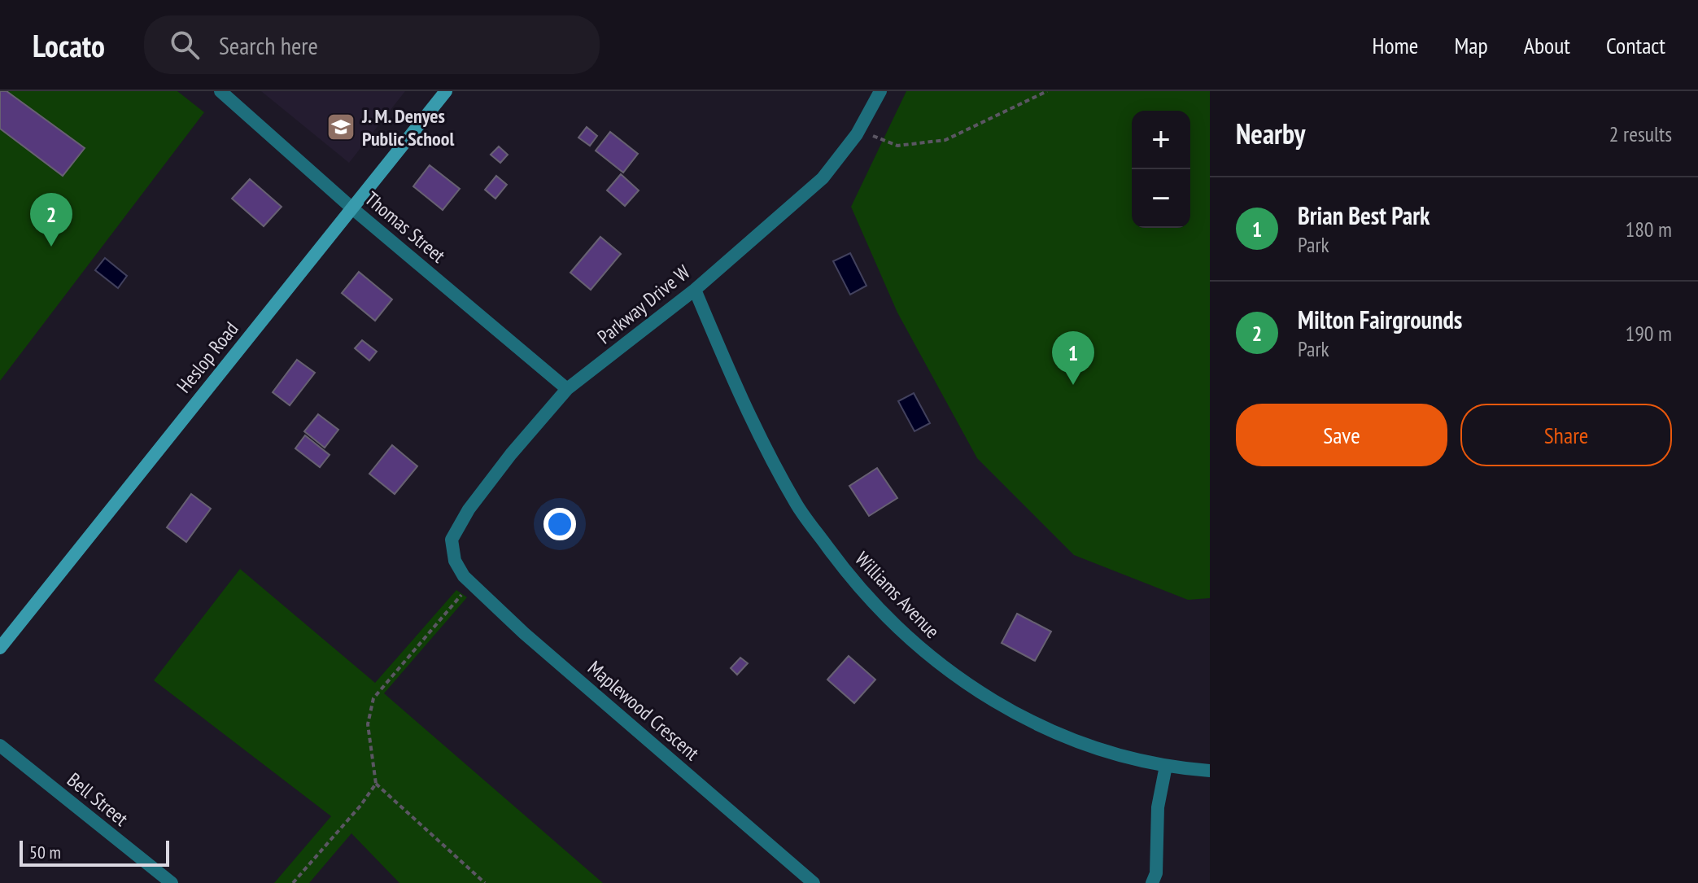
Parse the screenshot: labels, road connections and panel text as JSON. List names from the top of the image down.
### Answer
{
  "streets": {
    "street": [
      "Thomas Street",
      "Parkway Drive W",
      "Heslop Road",
      "Williams Avenue",
      "Maplewood Crescent",
      "Bell Street"
    ]
  },
  "crossings": [
    ["Thomas Street", "Parkway Drive W"],
    ["Thomas Street", "Heslop Road"],
    ["Parkway Drive W", "Williams Avenue"],
    ["Parkway Drive W", "Maplewood Crescent"]
  ],
  "places": {
    "school or university": ["J. M. Denyes Public School"]
  },
  "scale_bar": "50 m",
  "page": {
    "header": "Locato",
    "search": "Search here",
    "nav": [
      "Home",
      "Map",
      "About",
      "Contact"
    ],
    "heading": ["Nearby", "2 results"],
    "map_buttons": ["+", "−"],
    "list": [
      {
        "mark": "1",
        "name": "Brian Best Park",
        "note": "Park",
        "value": "180 m"
      },
      {
        "mark": "2",
        "name": "Milton Fairgrounds",
        "note": "Park",
        "value": "190 m"
      }
    ],
    "pins": ["2", "1"],
    "buttons": ["Save", "Share"],
    "scale": "50 m"
  }
}
